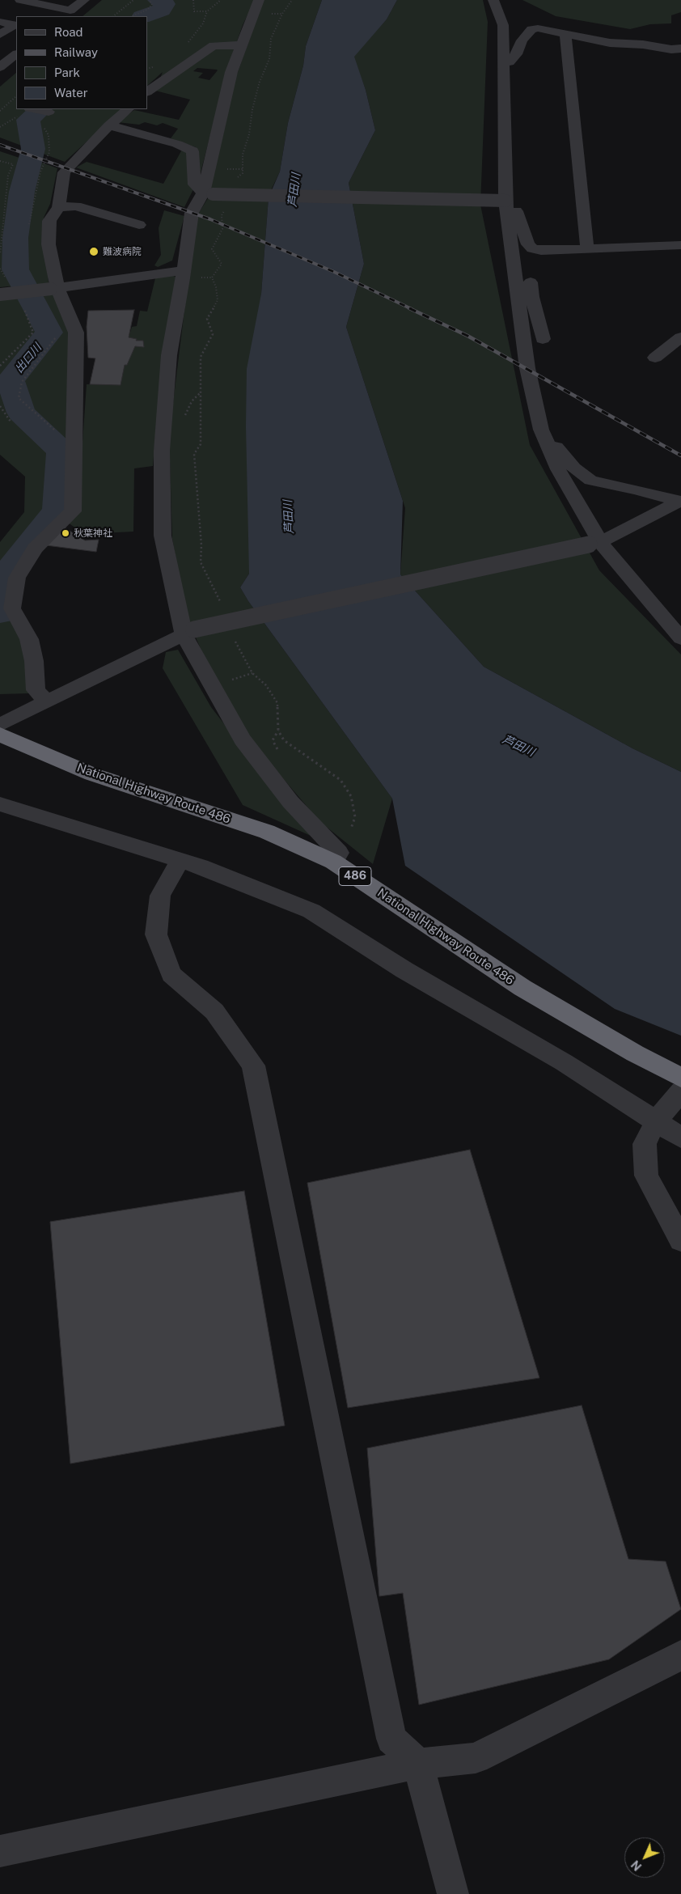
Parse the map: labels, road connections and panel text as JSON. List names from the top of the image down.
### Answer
{
  "streets": {
    "highway": ["National Highway Route 486", "486"]
  },
  "water": ["芦田川", "出口川"],
  "places": ["難波病院", "秋葉神社"],
  "legend": [
    "Road",
    "Railway",
    "Park",
    "Water"
  ],
  "north": "bottom left"
}
